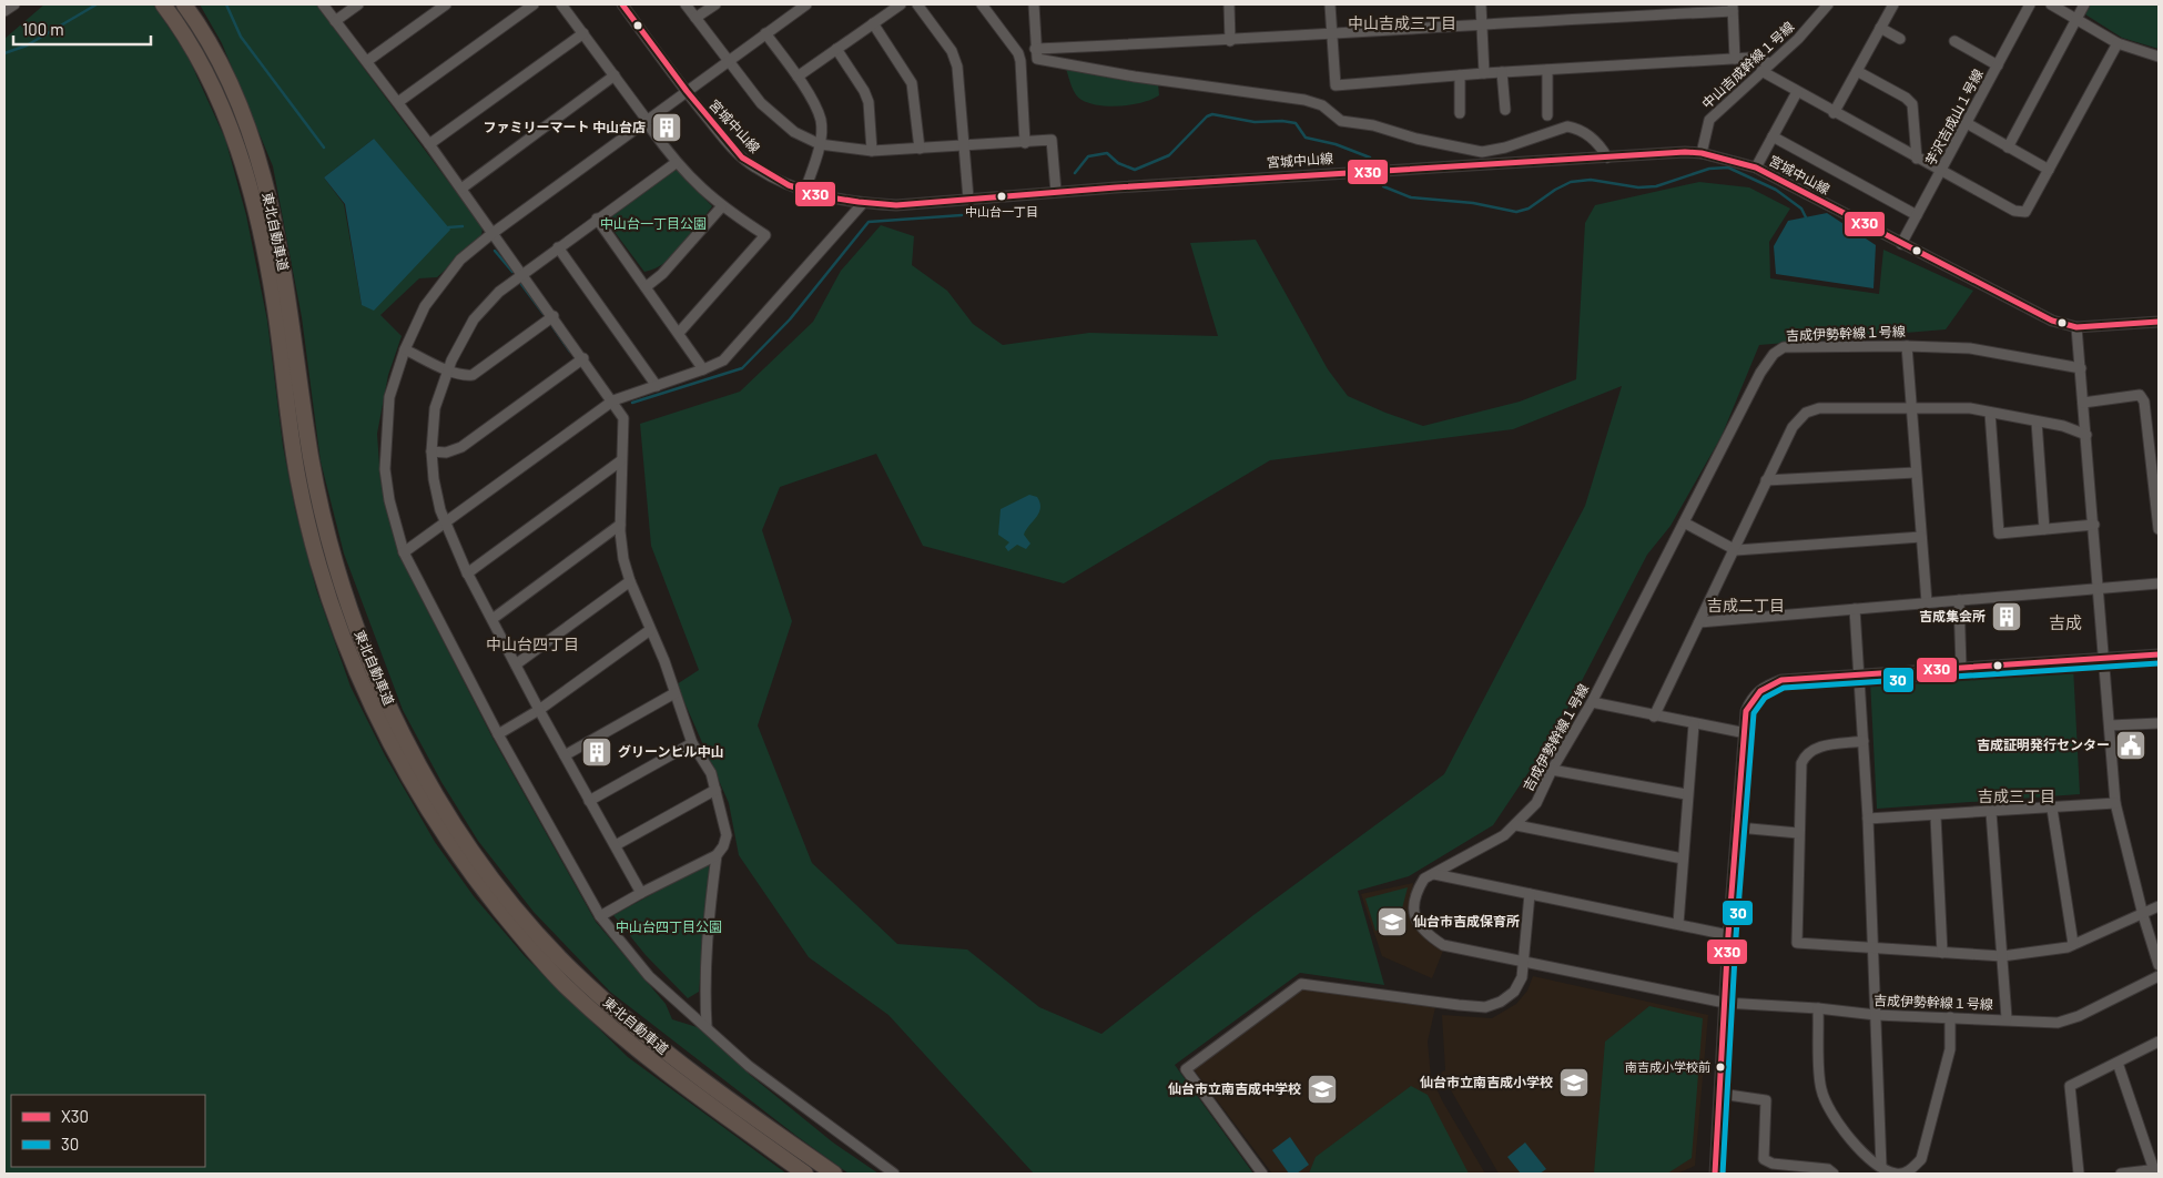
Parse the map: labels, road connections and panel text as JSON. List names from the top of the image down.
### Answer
{
  "streets": {
    "highway": ["東北自動車道"],
    "street": [
      "中山吉成幹線１号線",
      "芋沢吉成山１号線",
      "宮城中山線",
      "吉成伊勢幹線１号線"
    ]
  },
  "crossings": [
    ["中山吉成幹線１号線", "宮城中山線"],
    ["芋沢吉成山１号線", "宮城中山線"]
  ],
  "districts": [
    "中山吉成三丁目",
    "吉成二丁目",
    "吉成",
    "中山台四丁目",
    "吉成三丁目"
  ],
  "parks": ["中山台一丁目公園", "中山台四丁目公園"],
  "places": {
    "building": ["ファミリーマート 中山台店", "吉成集会所", "グリーンヒル中山"],
    "other": ["中山台一丁目", "南吉成小学校前"],
    "public building": ["吉成証明発行センター"],
    "school or university": ["仙台市吉成保育所", "仙台市立南吉成小学校", "仙台市立南吉成中学校"]
  },
  "lines": ["transit line X30", "transit line 30"],
  "legend": ["X30", "30"],
  "scale_bar": "100 m"
}
